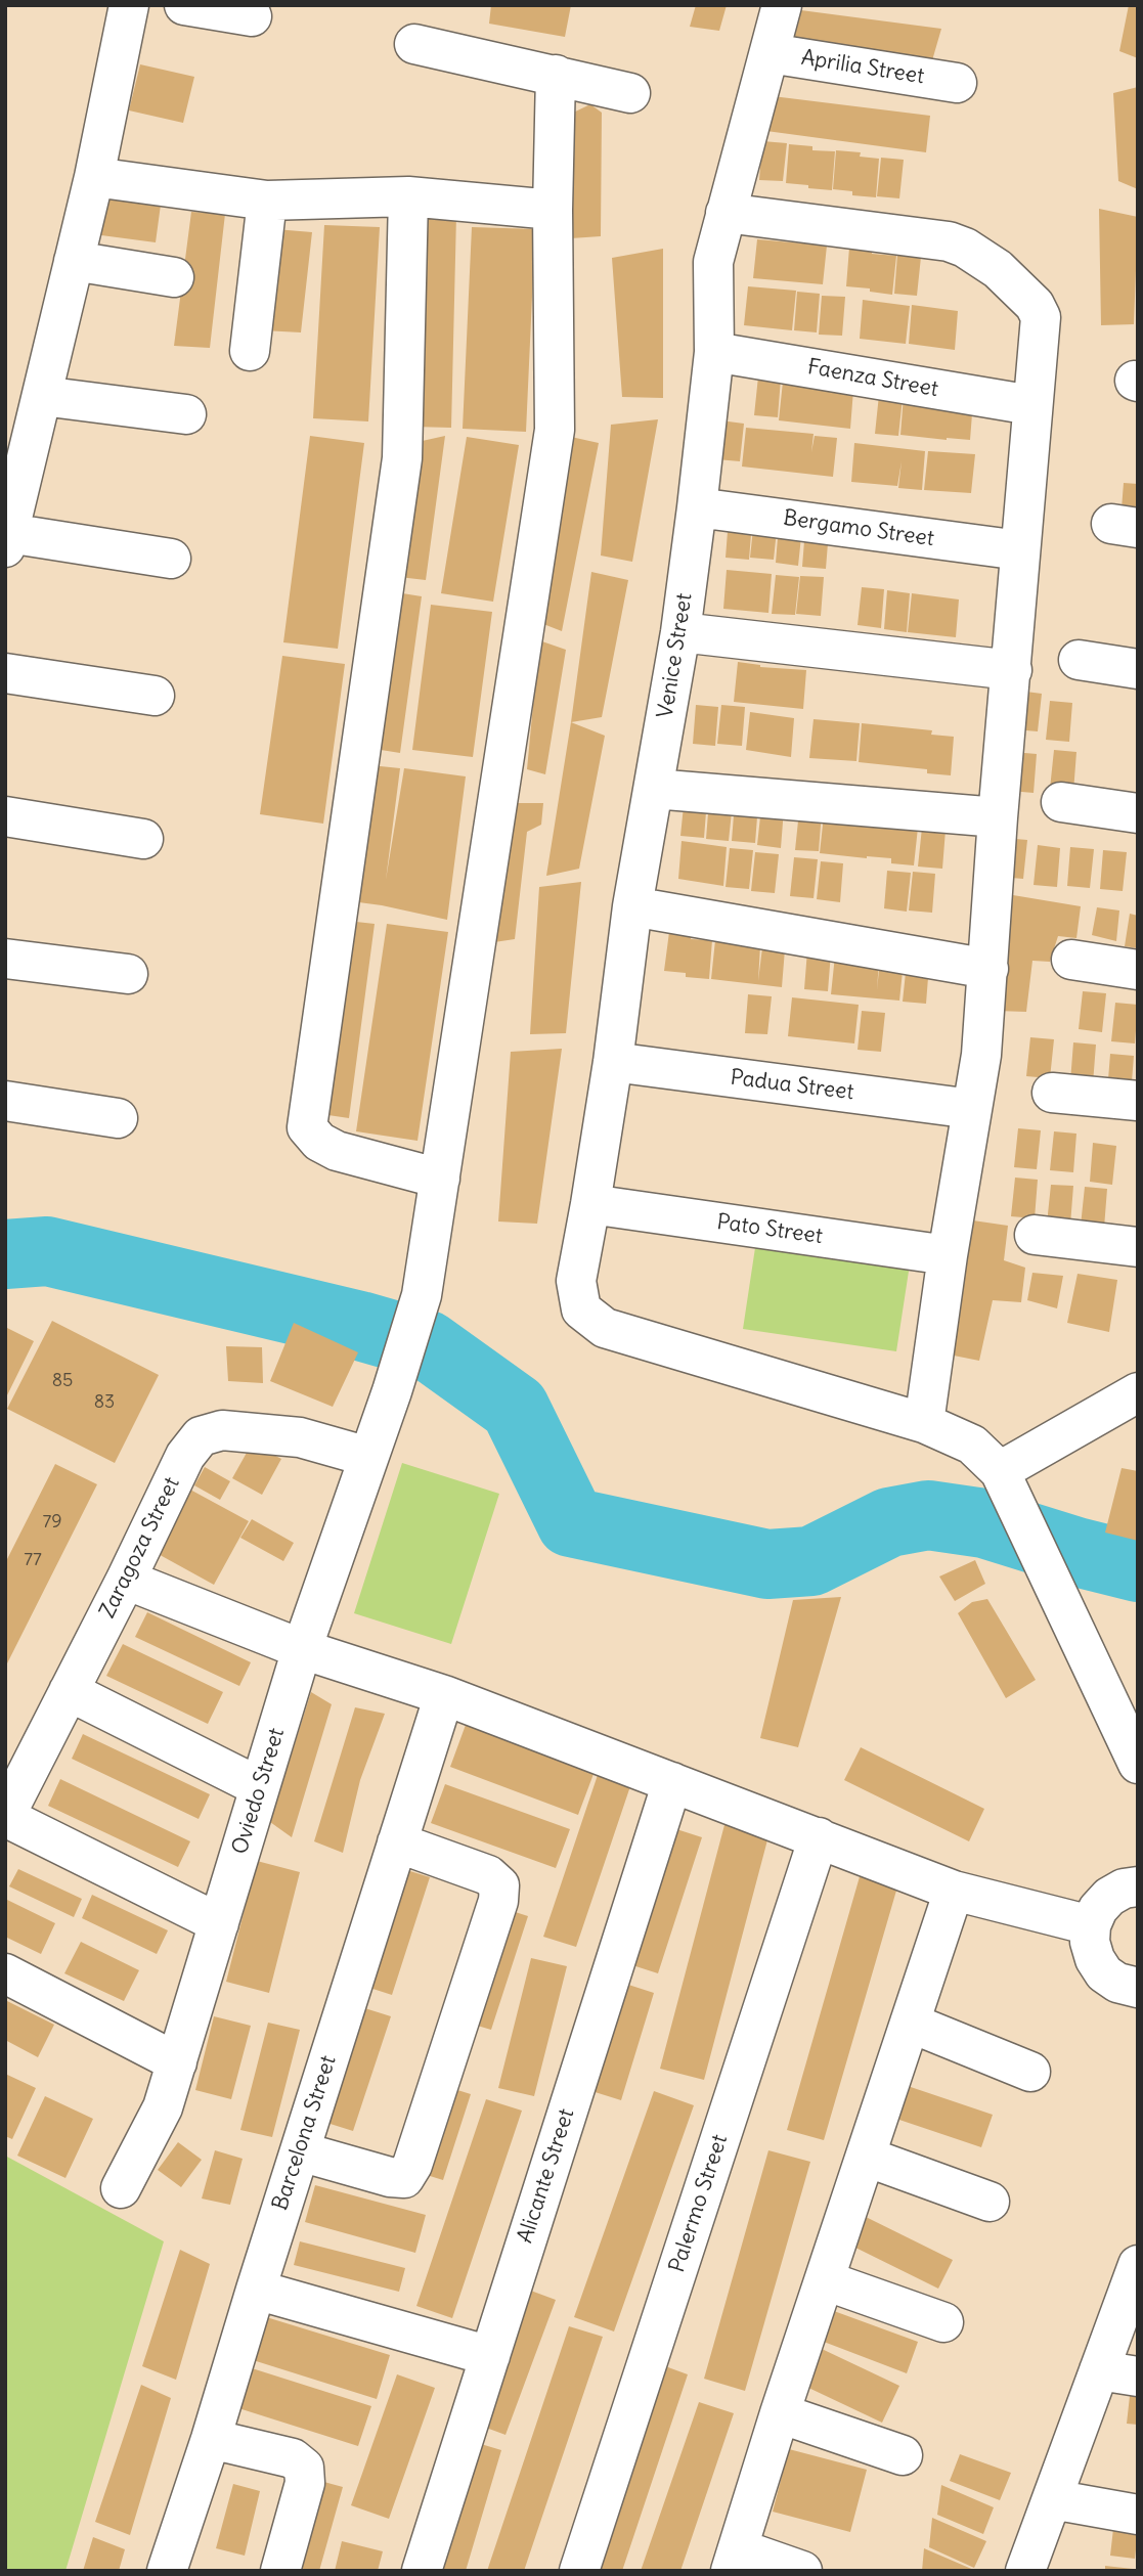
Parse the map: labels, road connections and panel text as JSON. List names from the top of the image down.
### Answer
{
  "streets": {
    "street": [
      "Aprilia Street",
      "Faenza Street",
      "Bergamo Street",
      "Venice Street",
      "Padua Street",
      "Pato Street",
      "Zaragoza Street",
      "Oviedo Street",
      "Barcelona Street",
      "Alicante Street",
      "Palermo Street"
    ]
  },
  "crossings": [
    ["Aprilia Street", "Venice Street"],
    ["Faenza Street", "Venice Street"],
    ["Bergamo Street", "Venice Street"],
    ["Venice Street", "Padua Street"],
    ["Venice Street", "Pato Street"],
    ["Zaragoza Street", "Oviedo Street"]
  ],
  "house_numbers": [
    "85",
    "83",
    "79",
    "77"
  ]
}
